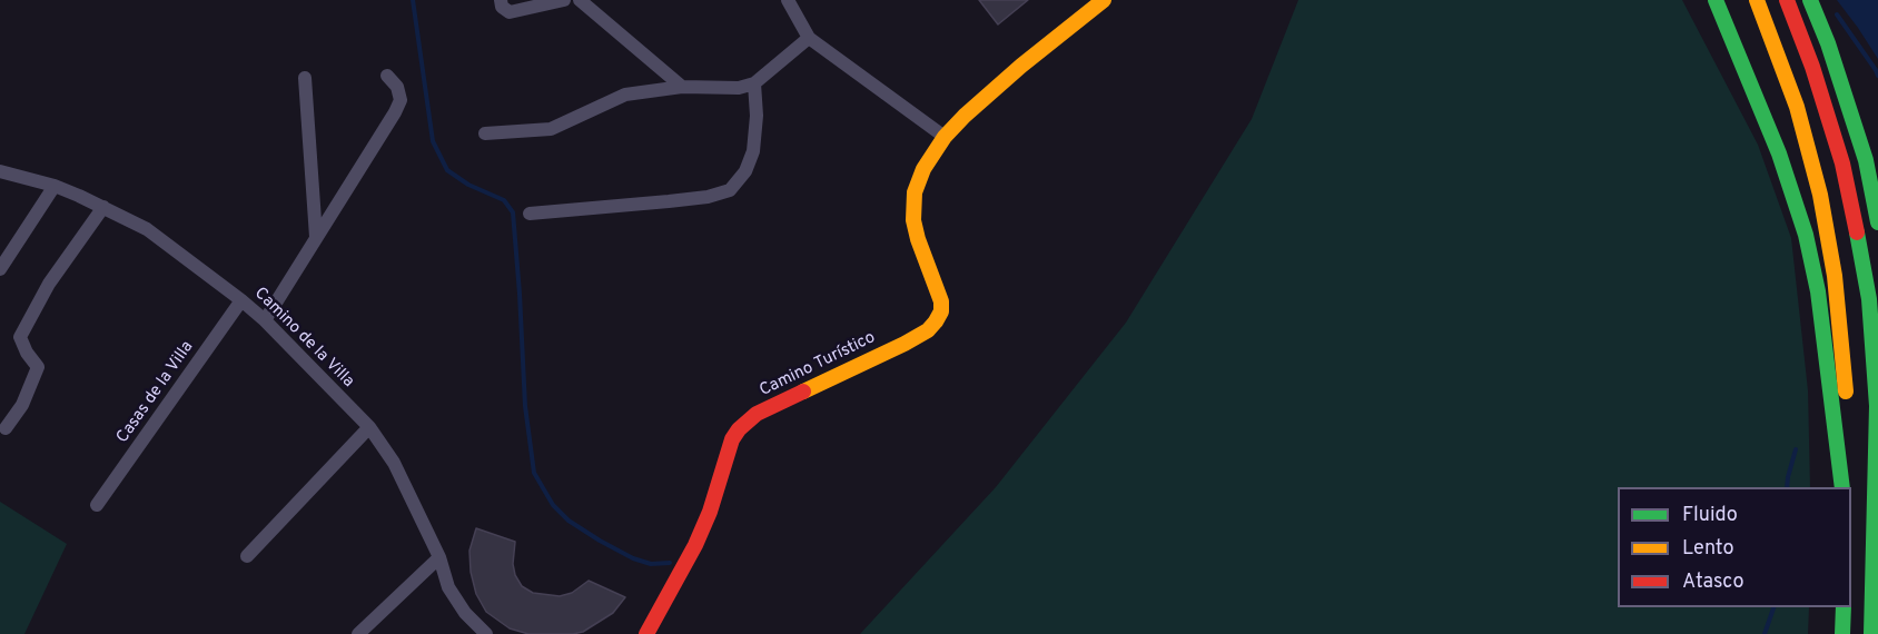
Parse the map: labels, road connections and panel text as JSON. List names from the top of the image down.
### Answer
{
  "streets": {
    "main road": ["Camino Turístico"],
    "street": ["Camino de la Villa", "Casas de la Villa"]
  },
  "crossings": [
    ["Camino de la Villa", "Casas de la Villa"]
  ],
  "legend": ["Fluido", "Lento", "Atasco"]
}
